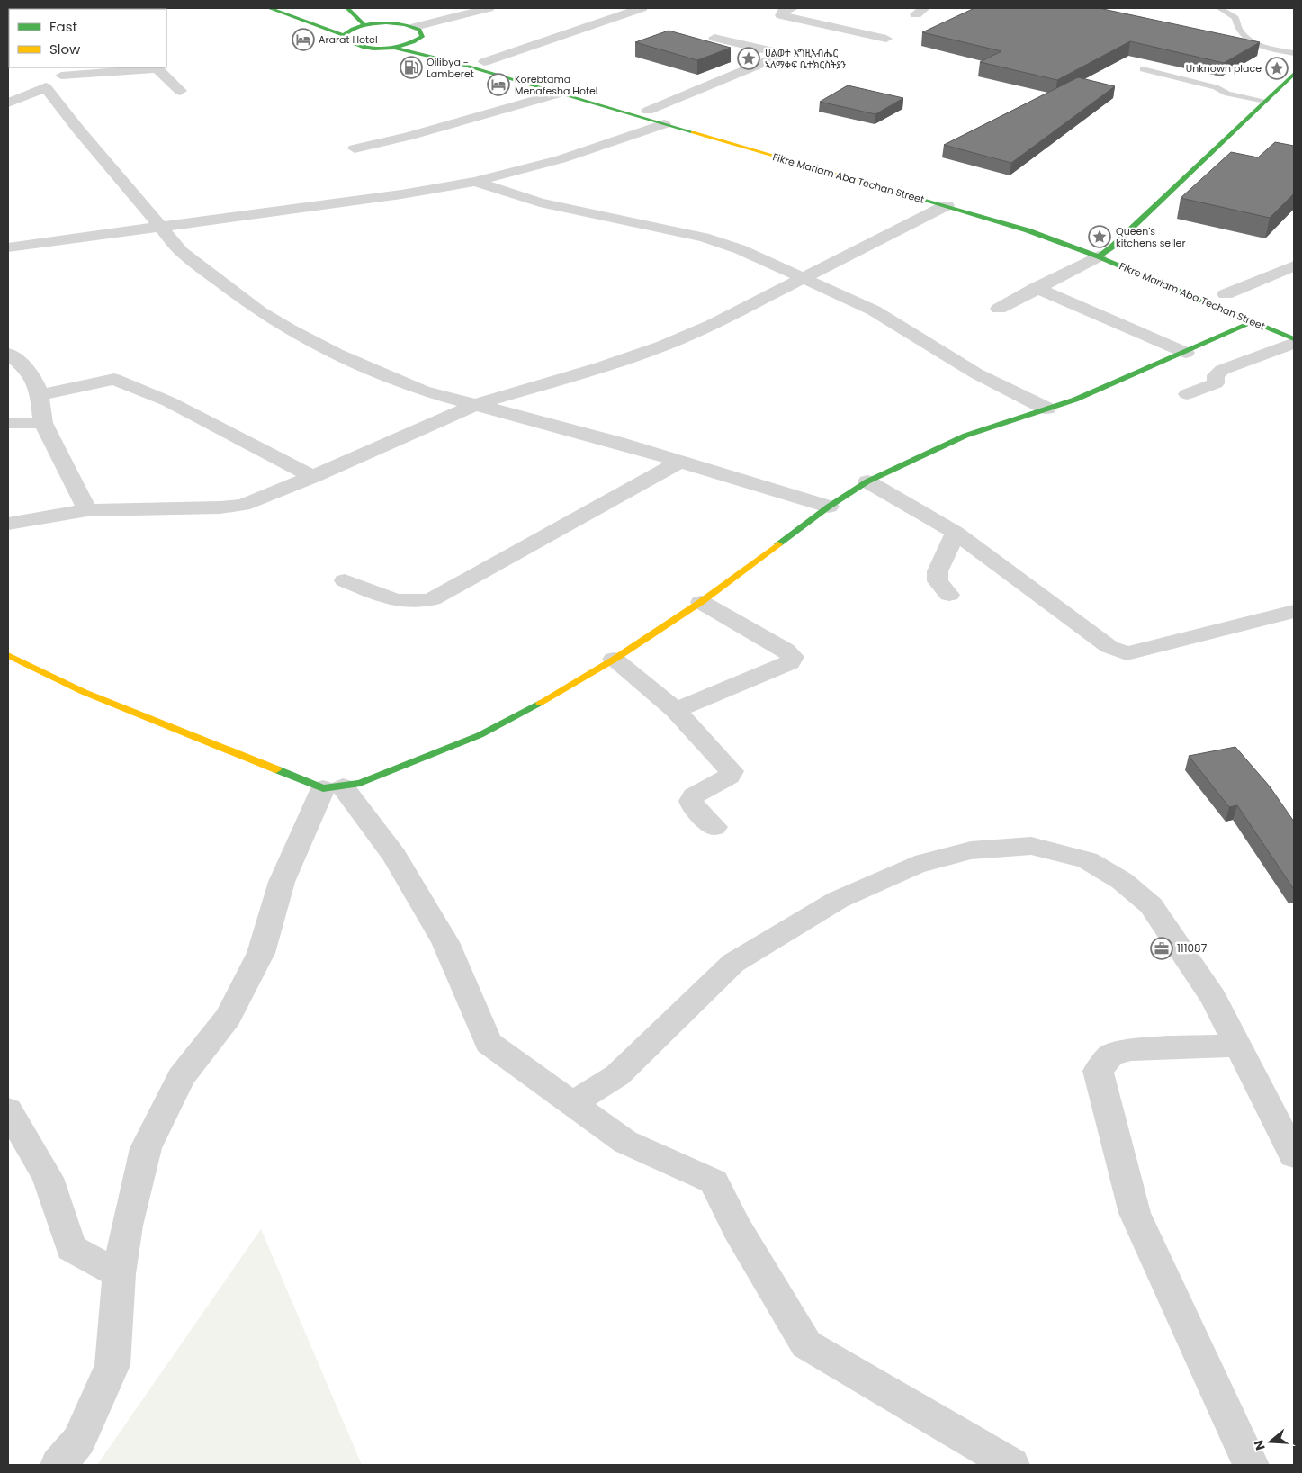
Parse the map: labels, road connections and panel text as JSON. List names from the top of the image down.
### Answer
{
  "streets": {
    "main road": ["Fikre Mariam Aba Techan Street"]
  },
  "places": {
    "hotel": ["Ararat Hotel", "Korebtama Menafesha Hotel"],
    "place": ["ሀልወተ እግዚኣብሔር ኣለማቀፍ ቤተክርስትያን", "Unknown place", "Queen's kitchens seller"],
    "fuel station": ["Oilibya - Lamberet"],
    "office": ["111087"]
  },
  "legend": ["Fast", "Slow"],
  "north": "left"
}
